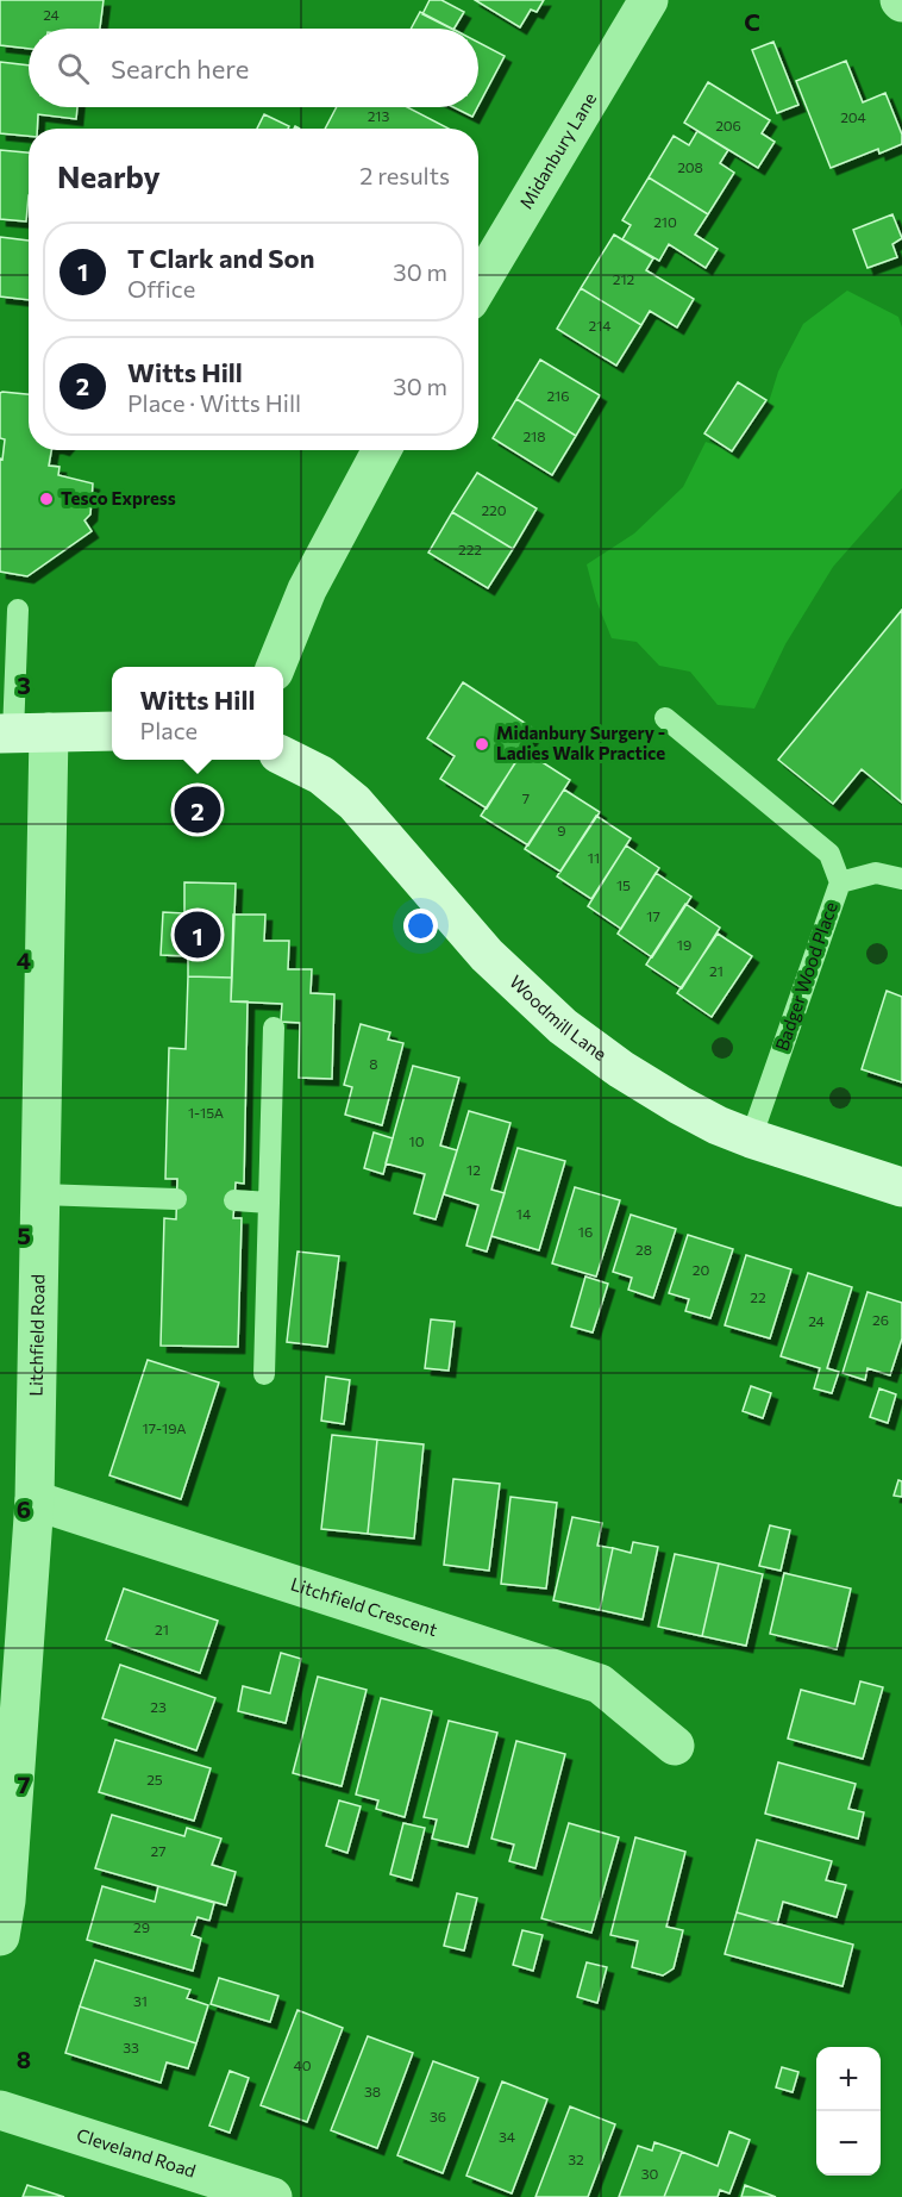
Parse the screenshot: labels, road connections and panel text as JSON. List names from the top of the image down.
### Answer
{
  "streets": {
    "street": [
      "Midanbury Lane",
      "Woodmill Lane",
      "Litchfield Road",
      "Litchfield Crescent",
      "Cleveland Road"
    ],
    "lane": ["Badger Wood Place"]
  },
  "crossings": [
    ["Badger Wood Place", "Woodmill Lane"],
    ["Litchfield Road", "Litchfield Crescent"]
  ],
  "places": ["Tesco Express", "Midanbury Surgery - Ladies Walk Practice"],
  "house_numbers": [
    "24",
    "213",
    "204",
    "206",
    "208",
    "210",
    "212",
    "214",
    "216",
    "218",
    "220",
    "222",
    "7",
    "9",
    "11",
    "15",
    "17",
    "19",
    "21",
    "8",
    "1-15A",
    "10",
    "12",
    "14",
    "16",
    "28",
    "20",
    "22",
    "26",
    "24",
    "17-19A",
    "21",
    "23",
    "25",
    "27",
    "29",
    "31",
    "33",
    "40",
    "38",
    "36",
    "34",
    "32",
    "30"
  ],
  "page": {
    "search": "Search here",
    "heading": ["Nearby", "2 results"],
    "list": [
      {
        "mark": "1",
        "name": "T Clark and Son",
        "note": "Office",
        "value": "30 m"
      },
      {
        "mark": "2",
        "name": "Witts Hill",
        "note": "Place · Witts Hill",
        "value": "30 m"
      }
    ],
    "popup": ["Witts Hill", "Place"],
    "pins": ["2", "1"],
    "map_buttons": ["+", "−"]
  },
  "grid": {
    "columns": ["C"],
    "rows": [
      "3",
      "4",
      "5",
      "6",
      "7",
      "8"
    ]
  }
}
